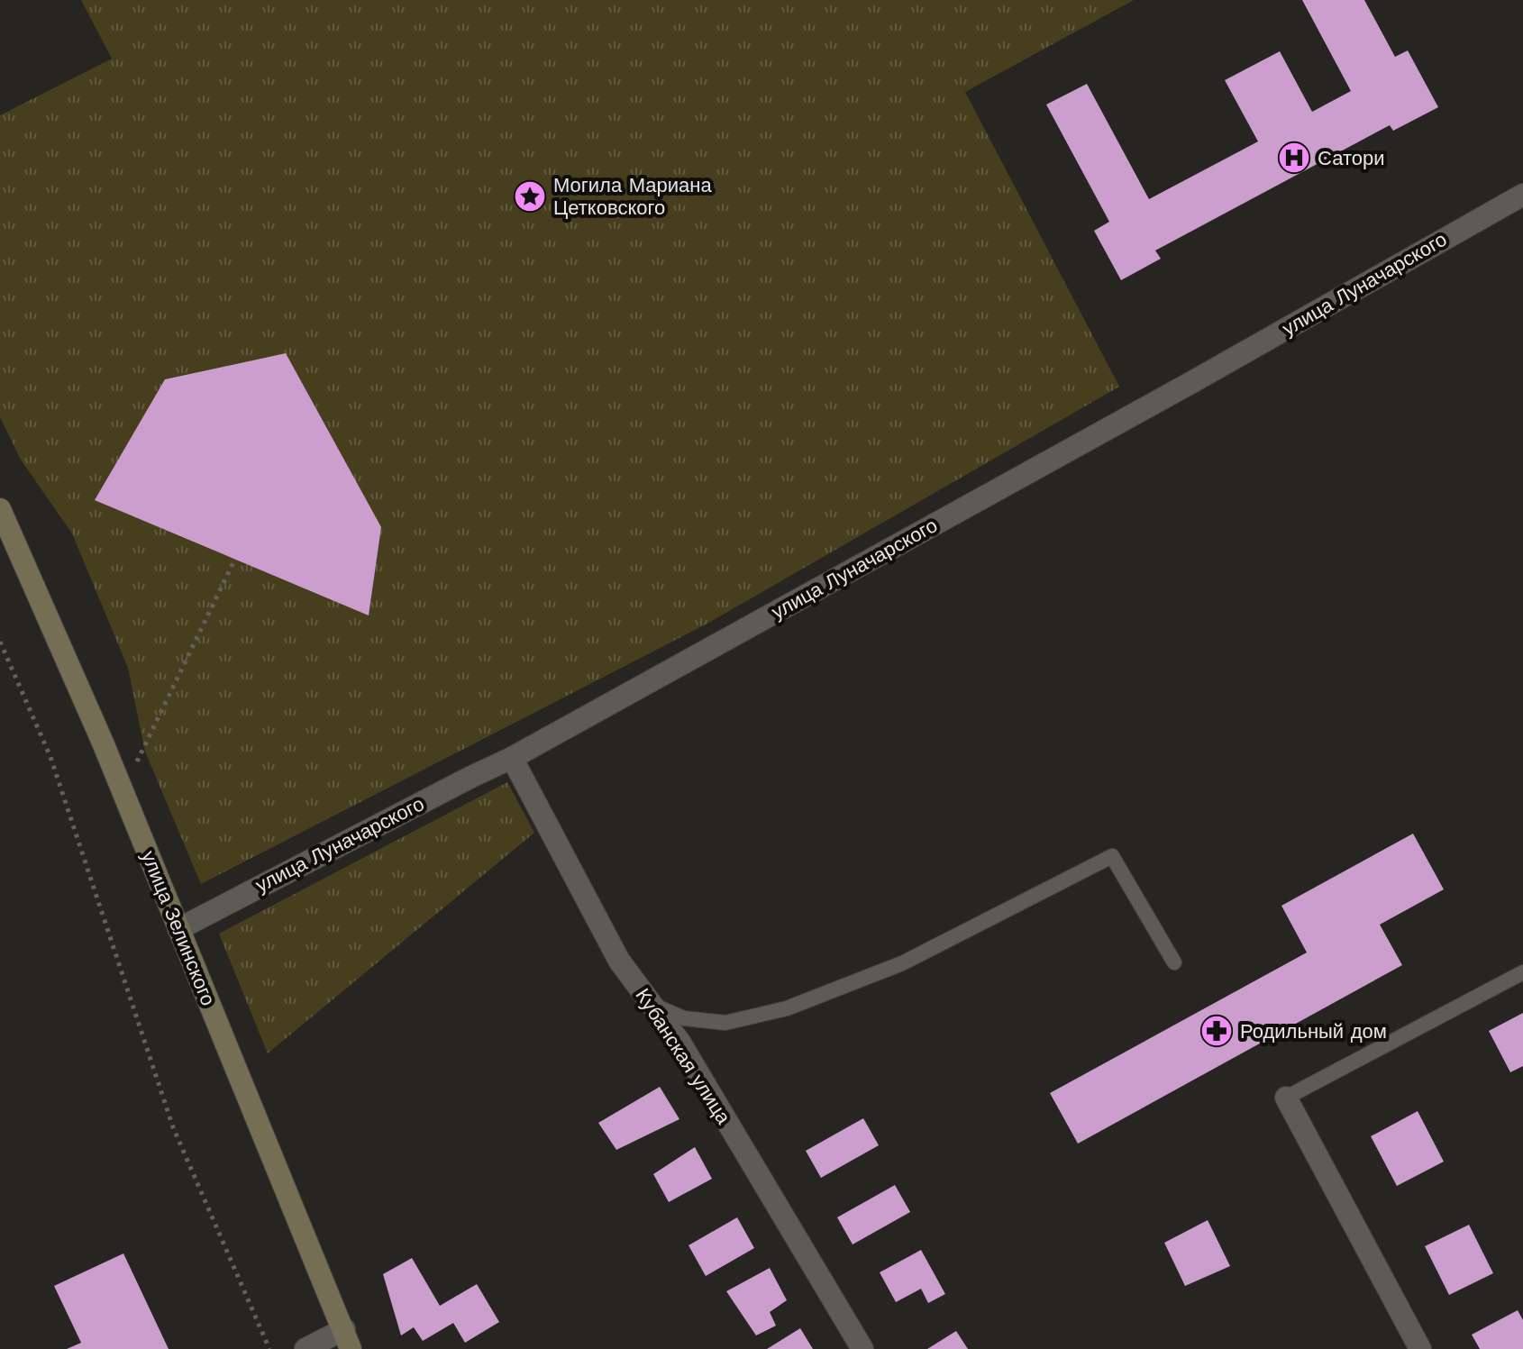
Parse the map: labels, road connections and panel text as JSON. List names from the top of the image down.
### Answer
{
  "streets": {
    "main road": ["улица Зелинского"],
    "street": ["улица Луначарского", "Кубанская улица"]
  },
  "crossings": [
    ["улица Луначарского", "улица Зелинского"],
    ["улица Луначарского", "Кубанская улица"]
  ],
  "places": {
    "hospital": ["Сатори"],
    "place": ["Могила Мариана Цетковского"],
    "pharmacy": ["Родильный дом"]
  }
}
